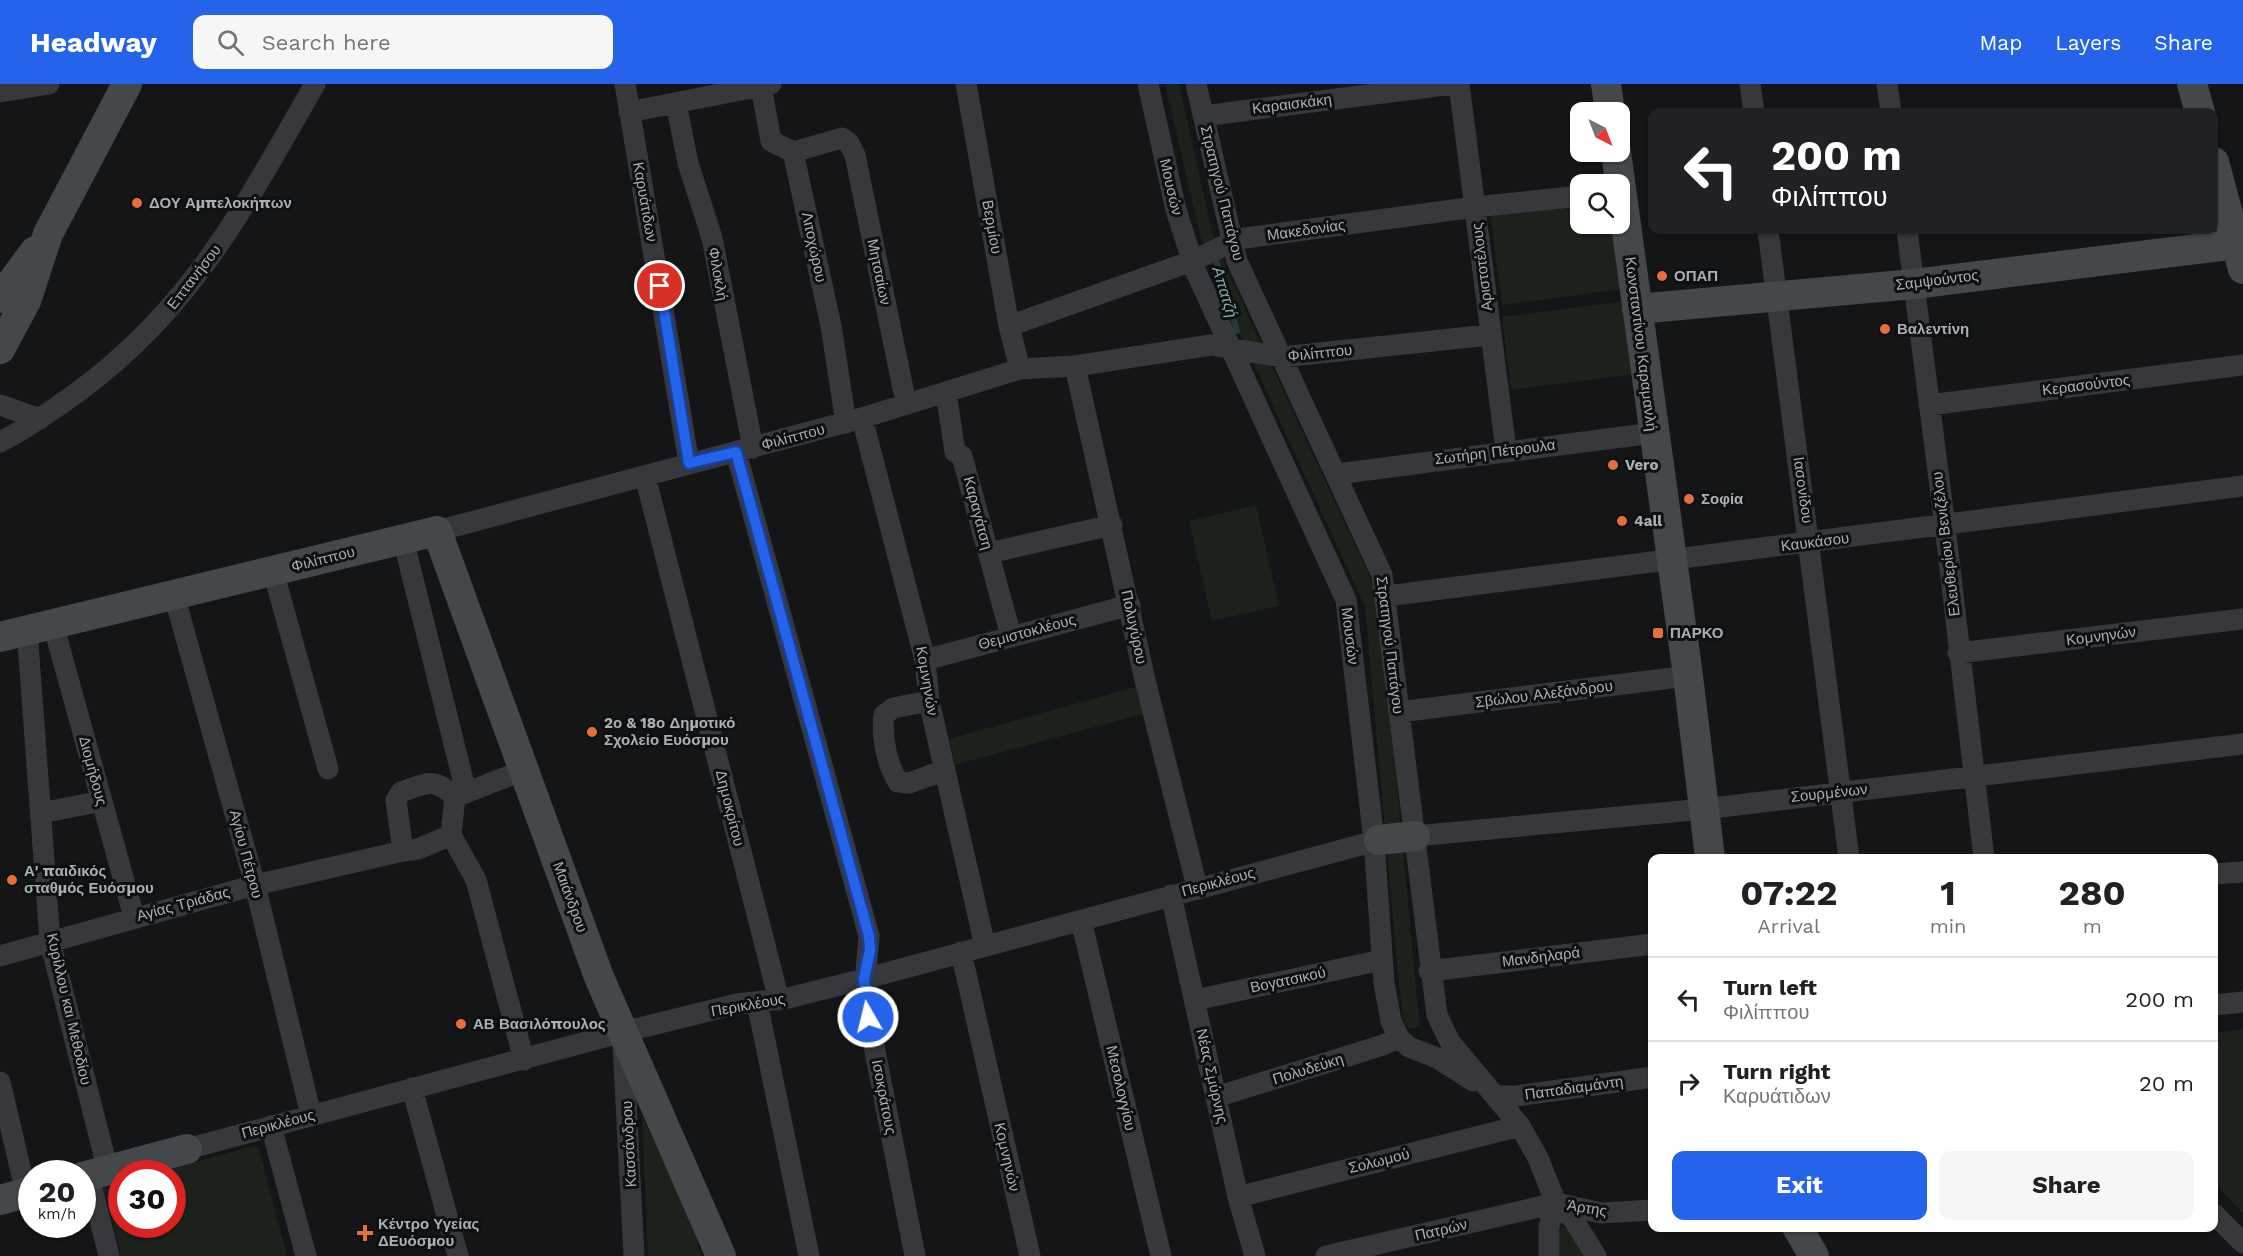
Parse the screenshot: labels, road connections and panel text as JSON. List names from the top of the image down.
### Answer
{
  "streets": {
    "street": [
      "Καραισκάκη",
      "Μουσών",
      "Στρατηγού Παπάγου",
      "Καρυάτιδων",
      "Βερμίου",
      "Μακεδονίας",
      "Λιτοχώρου",
      "Αριστοτέλους",
      "Μητσαίων",
      "Φιλοκλή",
      "Επτανήσου",
      "Σαμψούντος",
      "Κωνσταντίνου Καραμανλή",
      "Φιλίππου",
      "Κερασούντος",
      "Σωτήρη Πέτρουλα",
      "Ιασoνίδου",
      "Καραγάτση",
      "Καυκάσου",
      "Ελευθερίου Βενιζέλου",
      "Πολυγύρου",
      "Θεμιστοκλέους",
      "Κομνηνών",
      "Σβώλου Αλεξάνδρου",
      "Διομήδους",
      "Σουρμένων",
      "Δημοκρίτου",
      "Αγίου Πέτρου",
      "Περικλέους",
      "Μαιάνδρου",
      "Αγίας Τριάδας",
      "Μανδηλαρά",
      "Βογατσικού",
      "Κυρίλλου και Μεθοδίου",
      "Πολυδεύκη",
      "Νέας Σμύρνης",
      "Μεσολογγίου",
      "Παπαδιαμάντη",
      "Ισοκράτους",
      "Κασσάνδρου",
      "Σολωμού",
      "Άρτης",
      "Πατρών"
    ]
  },
  "crossings": [
    ["Καραισκάκη", "Στρατηγού Παπάγου"],
    ["Μουσών", "Μακεδονίας"],
    ["Μουσών", "Φιλίππου"],
    ["Μουσών", "Περικλέους"],
    ["Μουσών", "Βογατσικού"],
    ["Μουσών", "Πολυδεύκη"],
    ["Στρατηγού Παπάγου", "Μακεδονίας"],
    ["Στρατηγού Παπάγου", "Φιλίππου"],
    ["Στρατηγού Παπάγου", "Σωτήρη Πέτρουλα"],
    ["Στρατηγού Παπάγου", "Καυκάσου"],
    ["Στρατηγού Παπάγου", "Σβώλου Αλεξάνδρου"],
    ["Στρατηγού Παπάγου", "Σουρμένων"],
    ["Στρατηγού Παπάγου", "Περικλέους"],
    ["Στρατηγού Παπάγου", "Μανδηλαρά"],
    ["Στρατηγού Παπάγου", "Παπαδιαμάντη"],
    ["Στρατηγού Παπάγου", "Σολωμού"],
    ["Στρατηγού Παπάγου", "Άρτης"],
    ["Στρατηγού Παπάγου", "Πατρών"],
    ["Καρυάτιδων", "Φιλίππου"],
    ["Βερμίου", "Μακεδονίας"],
    ["Βερμίου", "Φιλίππου"],
    ["Μακεδονίας", "Αριστοτέλους"],
    ["Λιτοχώρου", "Μητσαίων"],
    ["Λιτοχώρου", "Φιλίππου"],
    ["Λιτοχώρου", "Κομνηνών"],
    ["Αριστοτέλους", "Φιλίππου"],
    ["Αριστοτέλους", "Σωτήρη Πέτρουλα"],
    ["Μητσαίων", "Φιλίππου"],
    ["Φιλοκλή", "Φιλίππου"],
    ["Φιλοκλή", "Ισοκράτους"],
    ["Σαμψούντος", "Κωνσταντίνου Καραμανλή"],
    ["Σαμψούντος", "Ιασoνίδου"],
    ["Σαμψούντος", "Ελευθερίου Βενιζέλου"],
    ["Κωνσταντίνου Καραμανλή", "Σωτήρη Πέτρουλα"],
    ["Κωνσταντίνου Καραμανλή", "Καυκάσου"],
    ["Κωνσταντίνου Καραμανλή", "Σβώλου Αλεξάνδρου"],
    ["Κωνσταντίνου Καραμανλή", "Σουρμένων"],
    ["Φιλίππου", "Καραγάτση"],
    ["Φιλίππου", "Πολυγύρου"],
    ["Φιλίππου", "Κομνηνών"],
    ["Φιλίππου", "Διομήδους"],
    ["Φιλίππου", "Δημοκρίτου"],
    ["Φιλίππου", "Αγίου Πέτρου"],
    ["Φιλίππου", "Μαιάνδρου"],
    ["Φιλίππου", "Κυρίλλου και Μεθοδίου"],
    ["Φιλίππου", "Ισοκράτους"],
    ["Κερασούντος", "Ελευθερίου Βενιζέλου"],
    ["Ιασoνίδου", "Καυκάσου"],
    ["Ιασoνίδου", "Σουρμένων"],
    ["Καραγάτση", "Θεμιστοκλέους"],
    ["Καυκάσου", "Ελευθερίου Βενιζέλου"],
    ["Ελευθερίου Βενιζέλου", "Κομνηνών"],
    ["Ελευθερίου Βενιζέλου", "Σουρμένων"],
    ["Πολυγύρου", "Θεμιστοκλέους"],
    ["Πολυγύρου", "Περικλέους"],
    ["Θεμιστοκλέους", "Κομνηνών"],
    ["Κομνηνών", "Περικλέους"],
    ["Διομήδους", "Αγίας Τριάδας"],
    ["Διομήδους", "Κυρίλλου και Μεθοδίου"],
    ["Σουρμένων", "Περικλέους"],
    ["Δημοκρίτου", "Περικλέους"],
    ["Αγίου Πέτρου", "Περικλέους"],
    ["Αγίου Πέτρου", "Αγίας Τριάδας"],
    ["Περικλέους", "Μαιάνδρου"],
    ["Περικλέους", "Νέας Σμύρνης"],
    ["Περικλέους", "Μεσολογγίου"],
    ["Περικλέους", "Ισοκράτους"],
    ["Περικλέους", "Κασσάνδρου"],
    ["Μαιάνδρου", "Κασσάνδρου"],
    ["Αγίας Τριάδας", "Κυρίλλου και Μεθοδίου"],
    ["Βογατσικού", "Νέας Σμύρνης"],
    ["Πολυδεύκη", "Νέας Σμύρνης"],
    ["Νέας Σμύρνης", "Σολωμού"],
    ["Άρτης", "Πατρών"]
  ],
  "water": ["Απατζή"],
  "places": {
    "other": [
      "ΔΟΥ Αμπελοκήπων",
      "ΟΠΑΠ",
      "Βαλεντίνη",
      "Vero",
      "Σοφία",
      "4all",
      "2ο & 18ο Δημοτικό Σχολείο Ευόσμου",
      "Α' παιδικός σταθμός Ευόσμου",
      "ΑΒ Βασιλόπουλος"
    ],
    "transit": ["ΠΑΡΚΟ"],
    "health": ["Κέντρο Υγείας ΔΕυόσμου"]
  },
  "north": "bottom right",
  "page": {
    "header": "Headway",
    "search": "Search here",
    "nav": ["Map", "Layers", "Share"],
    "turn": ["200 m", "Φιλίππου"],
    "eta": [
      "07:22",
      "Arrival",
      "1",
      "min",
      "280",
      "m"
    ],
    "list": [
      {
        "name": "Turn left",
        "note": "Φιλίππου",
        "value": "200 m"
      },
      {
        "name": "Turn right",
        "note": "Καρυάτιδων",
        "value": "20 m"
      }
    ],
    "buttons": ["Exit", "Share"],
    "speed": "20 km/h",
    "limit": "30"
  }
}
